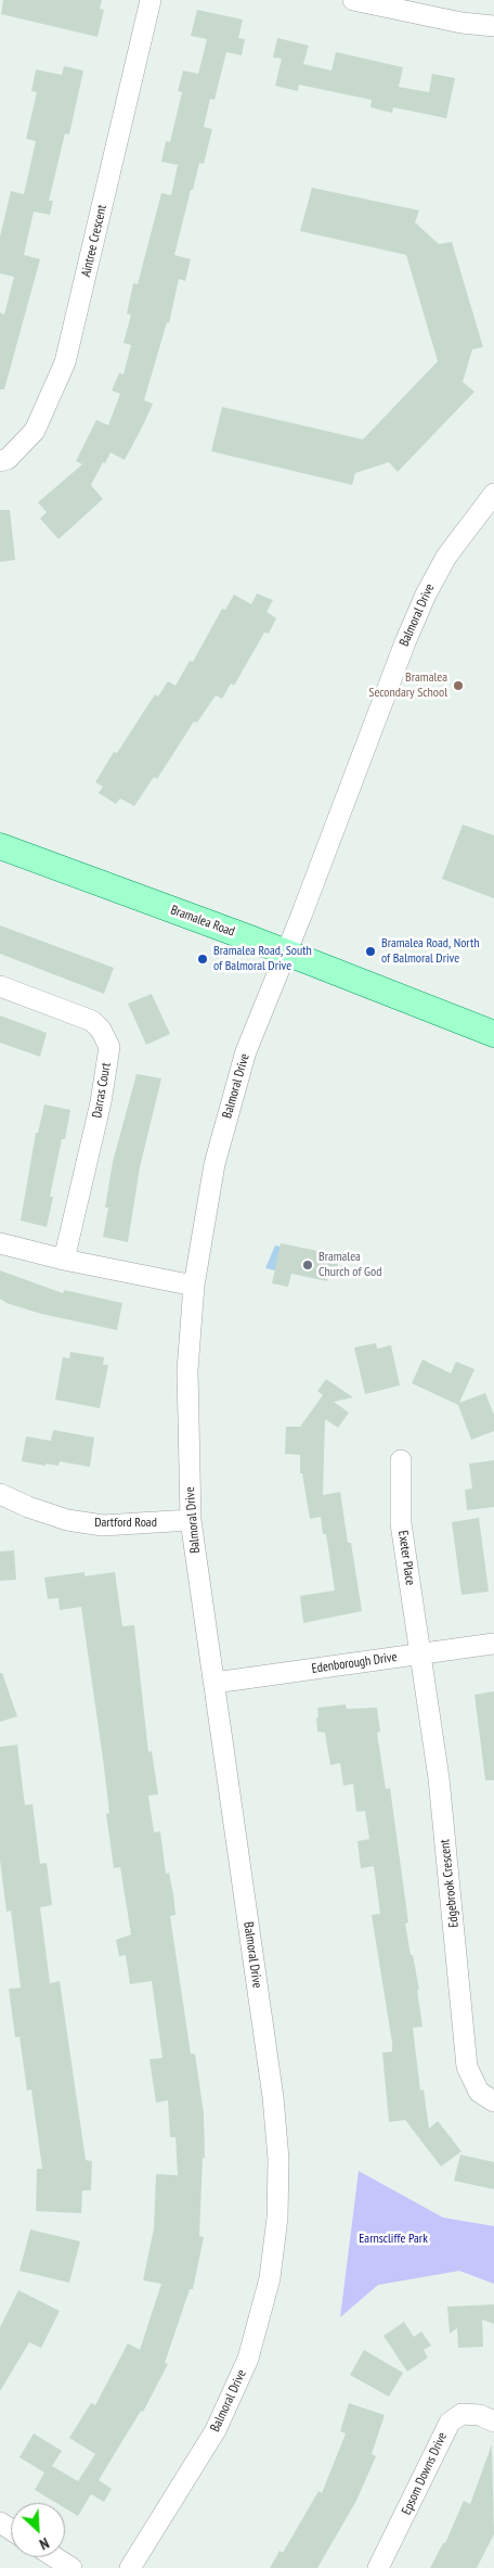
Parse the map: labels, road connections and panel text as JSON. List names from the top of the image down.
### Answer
{
  "streets": {
    "main road": ["Bramalea Road"],
    "street": [
      "Aintree Crescent",
      "Balmoral Drive",
      "Darras Court",
      "Dartford Road",
      "Exeter Place",
      "Edenborough Drive",
      "Edgebrook Crescent",
      "Epsom Downs Drive"
    ]
  },
  "crossings": [
    ["Balmoral Drive", "Bramalea Road"],
    ["Balmoral Drive", "Dartford Road"],
    ["Balmoral Drive", "Edenborough Drive"],
    ["Exeter Place", "Edenborough Drive"],
    ["Exeter Place", "Edgebrook Crescent"],
    ["Edenborough Drive", "Edgebrook Crescent"]
  ],
  "parks": ["Earnscliffe Park"],
  "places": [
    "Bramalea Secondary School",
    "Bramalea Road, North of Balmoral Drive",
    "Bramalea Road, South of Balmoral Drive",
    "Bramalea Church of God"
  ],
  "north": "bottom right"
}
